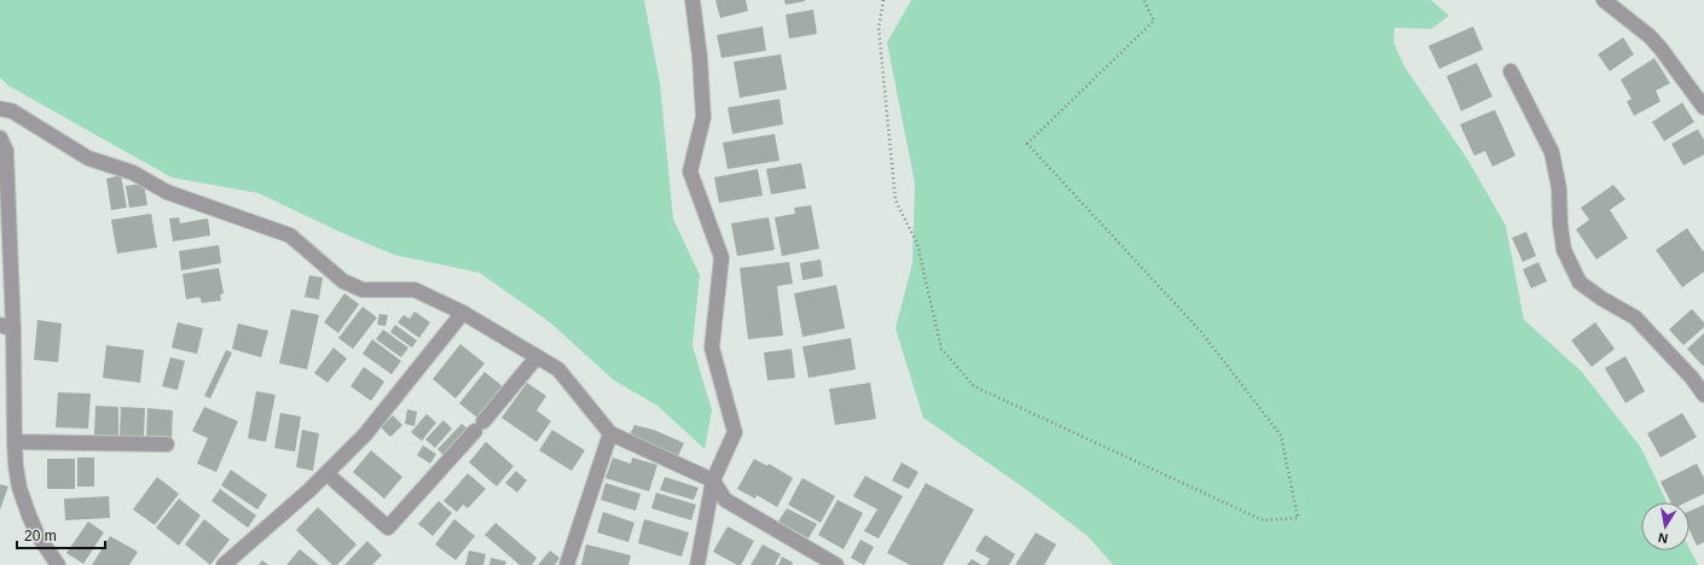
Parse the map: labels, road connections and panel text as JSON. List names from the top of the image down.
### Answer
{
  "scale_bar": "20 m",
  "north": "bottom"
}
